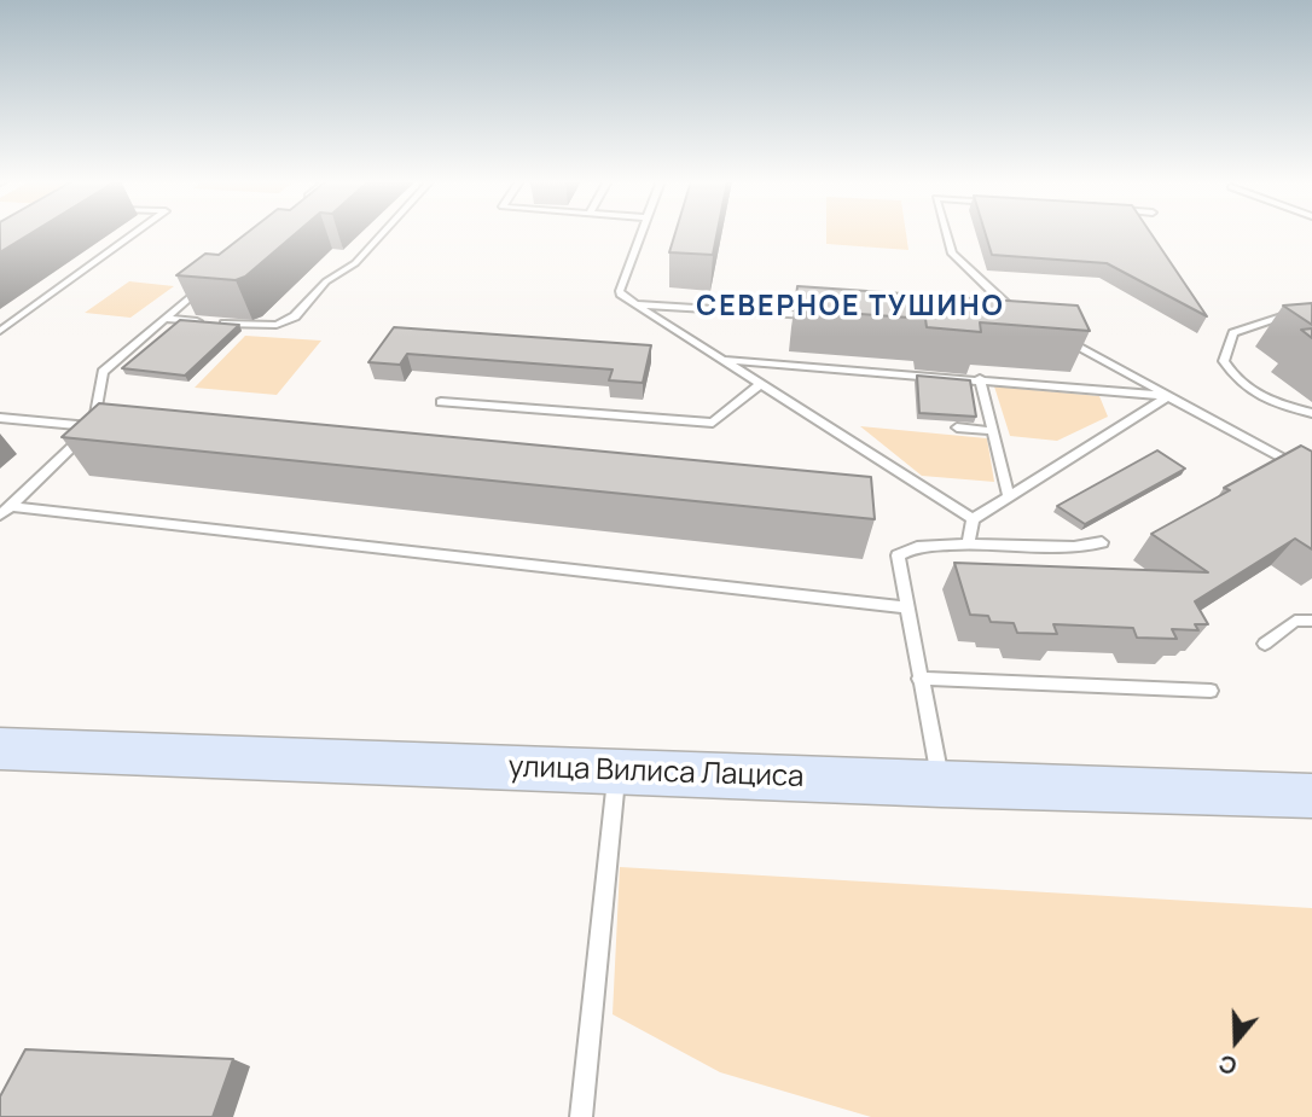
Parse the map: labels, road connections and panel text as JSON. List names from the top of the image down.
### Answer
{
  "streets": {
    "main road": ["улица Вилиса Лациса"]
  },
  "districts": ["СЕВЕРНОЕ ТУШИНО"],
  "north": "bottom"
}
